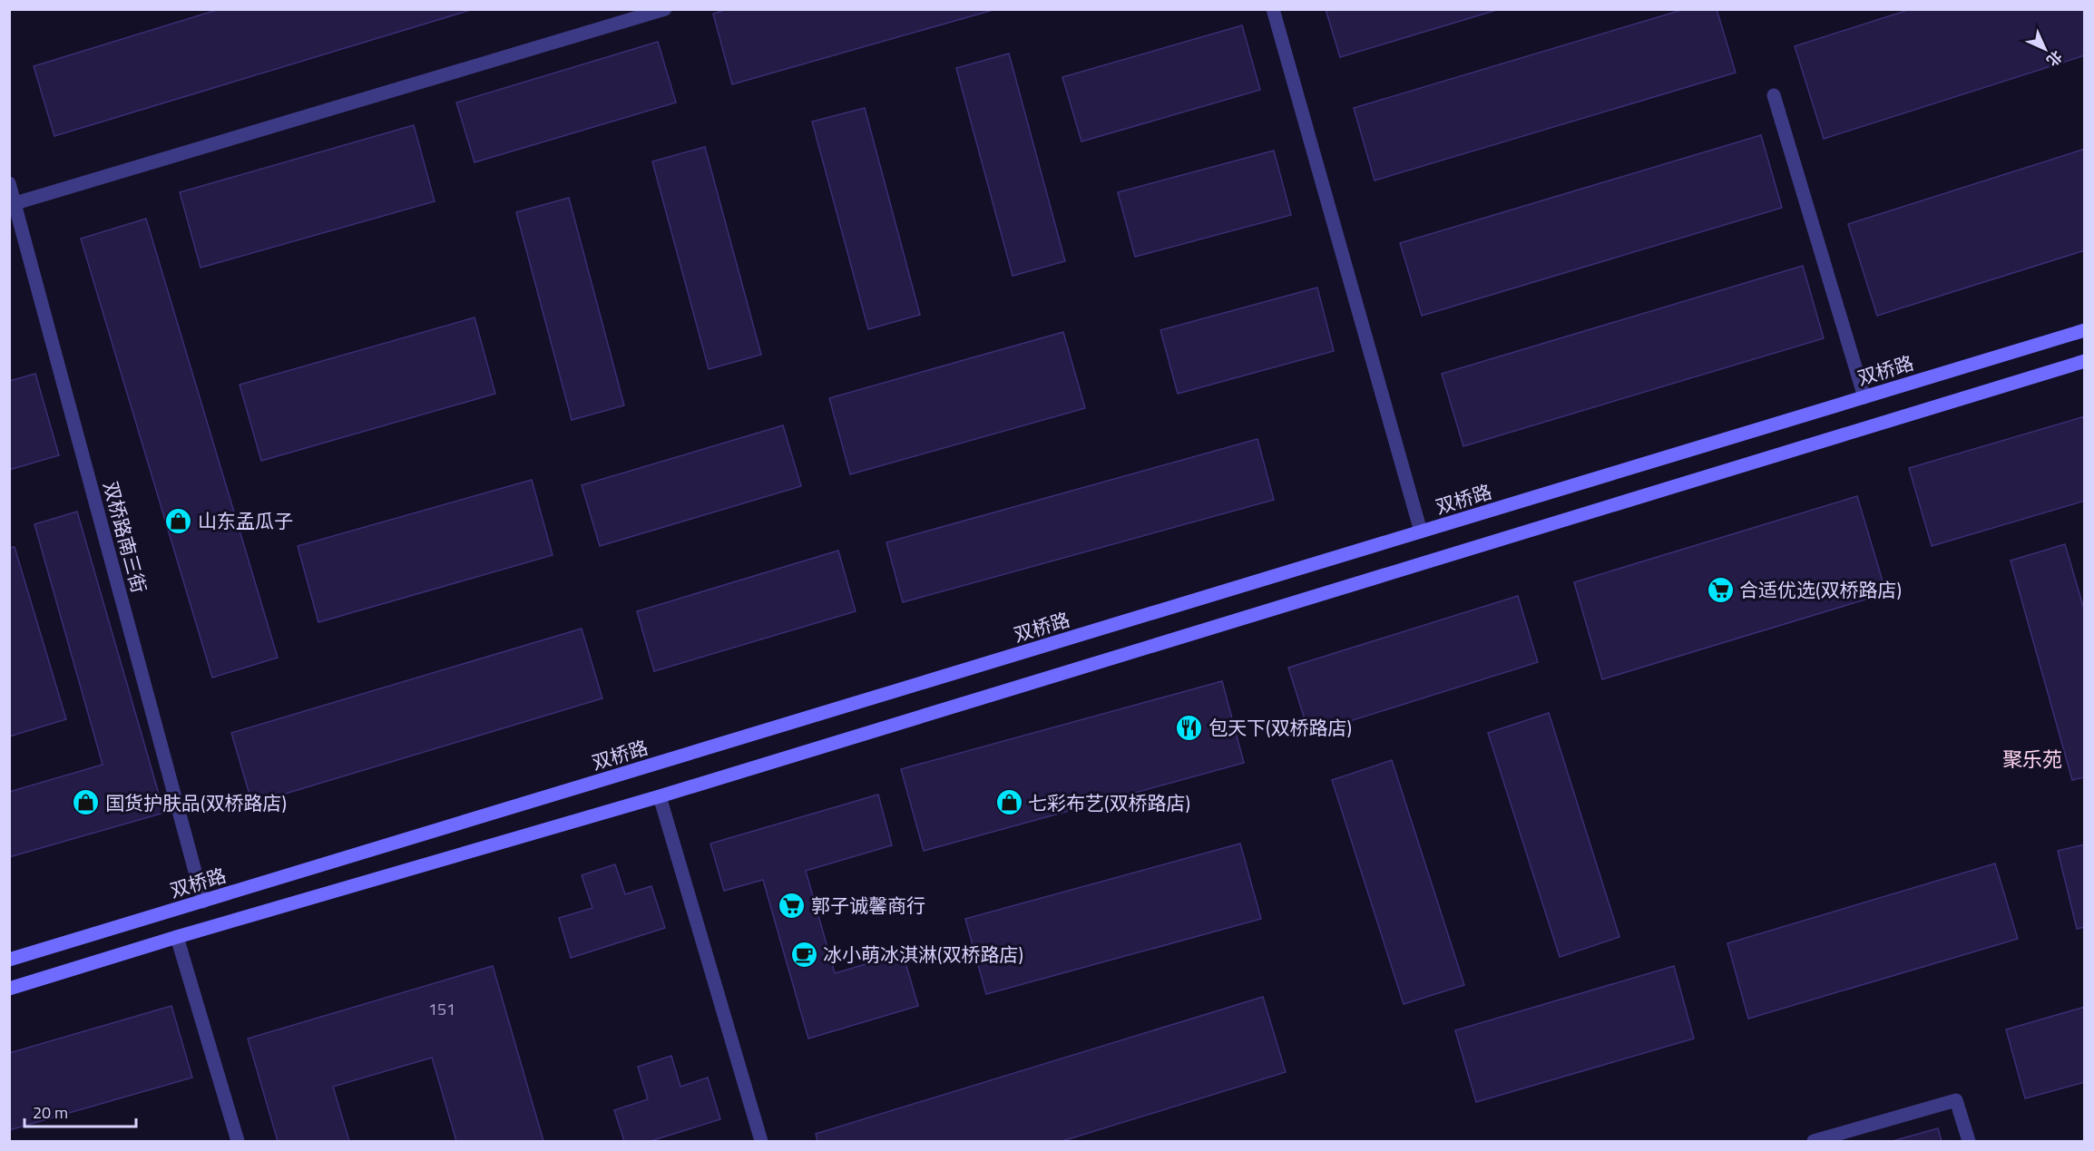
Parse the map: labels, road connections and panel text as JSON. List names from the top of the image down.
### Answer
{
  "streets": {
    "main road": ["双桥路"],
    "street": ["双桥路南三街"]
  },
  "crossings": [
    ["双桥路", "双桥路南三街"]
  ],
  "districts": ["聚乐苑"],
  "places": {
    "shop": ["山东孟瓜子", "国货护肤品(双桥路店)", "七彩布艺(双桥路店)"],
    "supermarket": ["合适优选(双桥路店)", "郭子诚馨商行"],
    "restaurant": ["包天下(双桥路店)"],
    "cafe": ["冰小萌冰淇淋(双桥路店)"]
  },
  "house_numbers": ["151"],
  "scale_bar": "20 m",
  "north": "bottom right"
}
